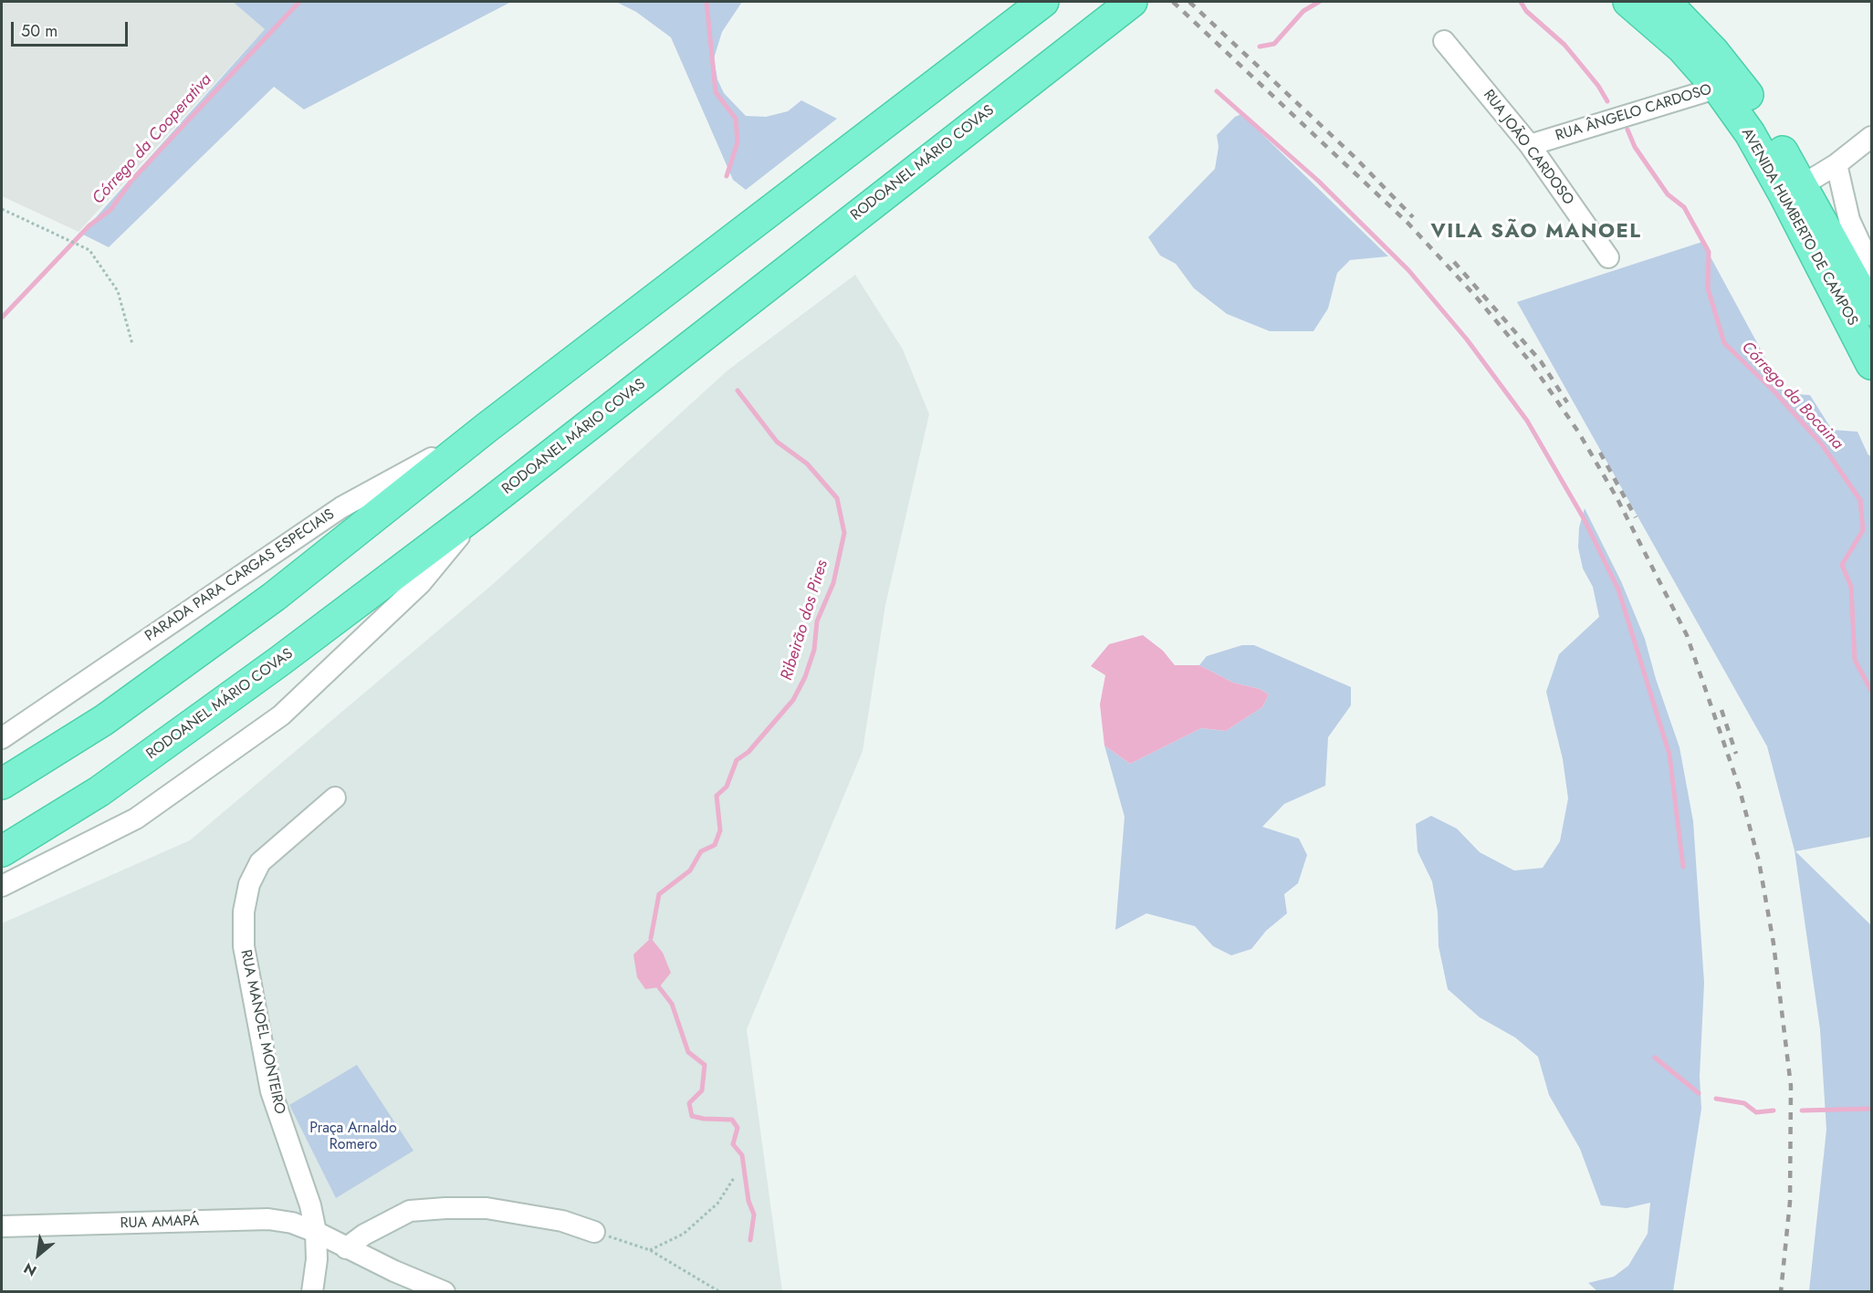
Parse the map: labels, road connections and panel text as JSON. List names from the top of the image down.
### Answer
{
  "streets": {
    "highway": ["RODOANEL MÁRIO COVAS", "AVENIDA HUMBERTO DE CAMPOS"],
    "street": [
      "RUA ÂNGELO CARDOSO",
      "RUA JOÃO CARDOSO",
      "PARADA PARA CARGAS ESPECIAIS",
      "RUA MANOEL MONTEIRO",
      "RUA AMAPÁ"
    ]
  },
  "crossings": [
    ["RUA ÂNGELO CARDOSO", "RUA JOÃO CARDOSO"],
    ["RUA ÂNGELO CARDOSO", "AVENIDA HUMBERTO DE CAMPOS"],
    ["RUA MANOEL MONTEIRO", "RUA AMAPÁ"]
  ],
  "districts": ["VILA SÃO MANOEL"],
  "water": ["Córrego da Cooperativa", "Córrego da Bocaina", "Ribeirão dos Pires"],
  "parks": ["Praça Arnaldo Romero"],
  "scale_bar": "50 m",
  "north": "bottom left"
}
